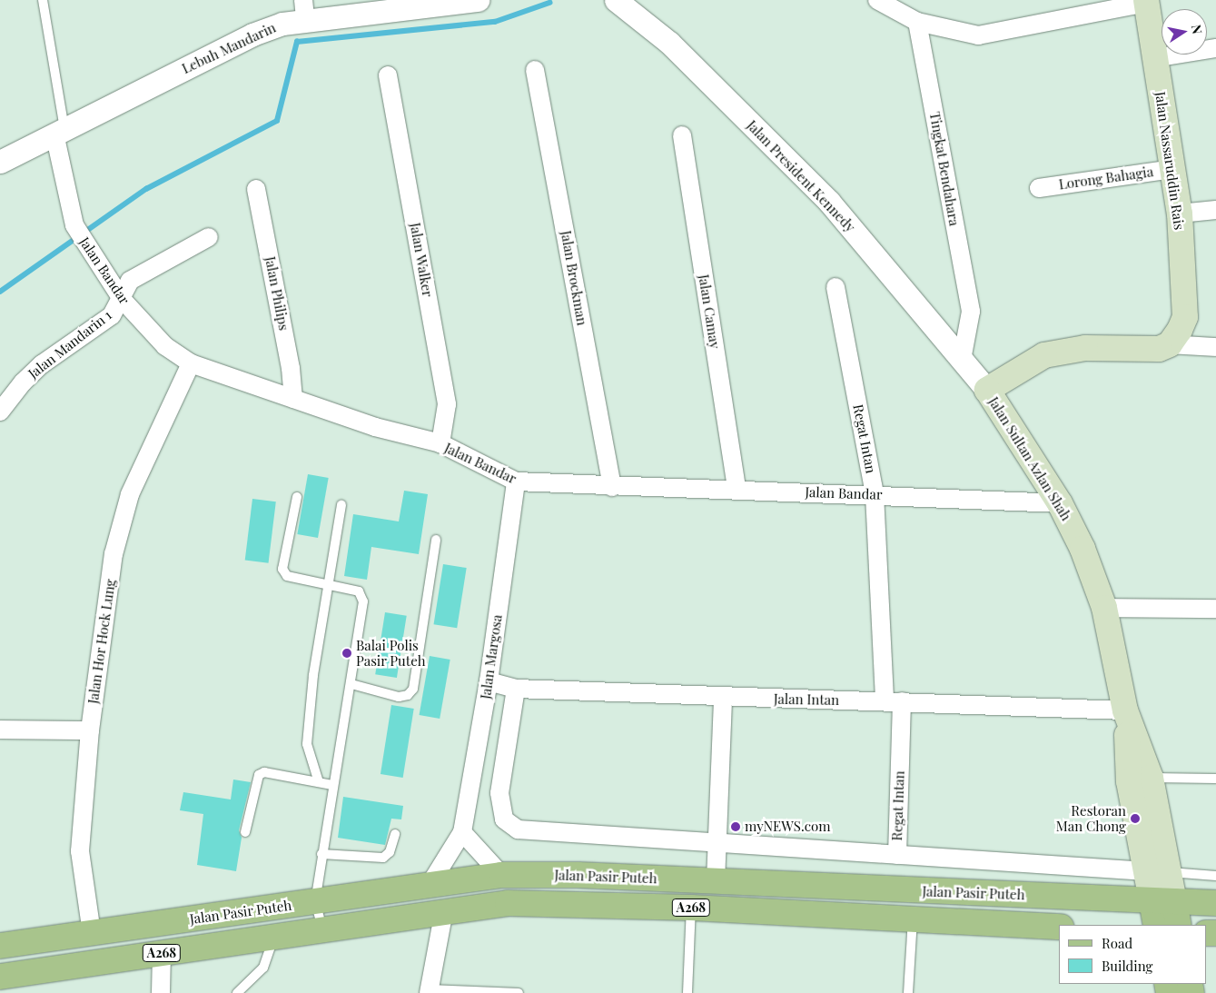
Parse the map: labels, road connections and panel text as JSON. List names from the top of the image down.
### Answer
{
  "streets": {
    "main road": [
      "Jalan Nassaruddin Rais",
      "Jalan Sultan Azlan Shah",
      "Jalan Pasir Puteh",
      "A268"
    ],
    "street": [
      "Lebuh Mandarin",
      "Tingkat Bendahara",
      "Jalan President Kennedy",
      "Lorong Bahagia",
      "Jalan Walker",
      "Jalan Bandar",
      "Jalan Brockman",
      "Jalan Philips",
      "Jalan Camay",
      "Jalan Mandarin 1",
      "Regat Intan",
      "Jalan Hor Hock Lung",
      "Jalan Margosa",
      "Jalan Intan"
    ]
  },
  "crossings": [
    ["Lebuh Mandarin", "Jalan Bandar"],
    ["Jalan Nassaruddin Rais", "Lorong Bahagia"],
    ["Tingkat Bendahara", "Jalan President Kennedy"],
    ["Jalan President Kennedy", "Jalan Sultan Azlan Shah"],
    ["Jalan Walker", "Jalan Bandar"],
    ["Jalan Bandar", "Jalan Brockman"],
    ["Jalan Bandar", "Jalan Philips"],
    ["Jalan Bandar", "Jalan Camay"],
    ["Jalan Bandar", "Jalan Mandarin 1"],
    ["Jalan Bandar", "Regat Intan"],
    ["Jalan Bandar", "Jalan Sultan Azlan Shah"],
    ["Jalan Bandar", "Jalan Hor Hock Lung"],
    ["Jalan Bandar", "Jalan Margosa"],
    ["Regat Intan", "Jalan Intan"],
    ["Jalan Sultan Azlan Shah", "Jalan Intan"],
    ["Jalan Hor Hock Lung", "Jalan Pasir Puteh"],
    ["Jalan Margosa", "Jalan Intan"]
  ],
  "places": ["Balai Polis Pasir Puteh", "Restoran Man Chong", "myNEWS.com"],
  "legend": ["Road", "Building"],
  "north": "right"
}
